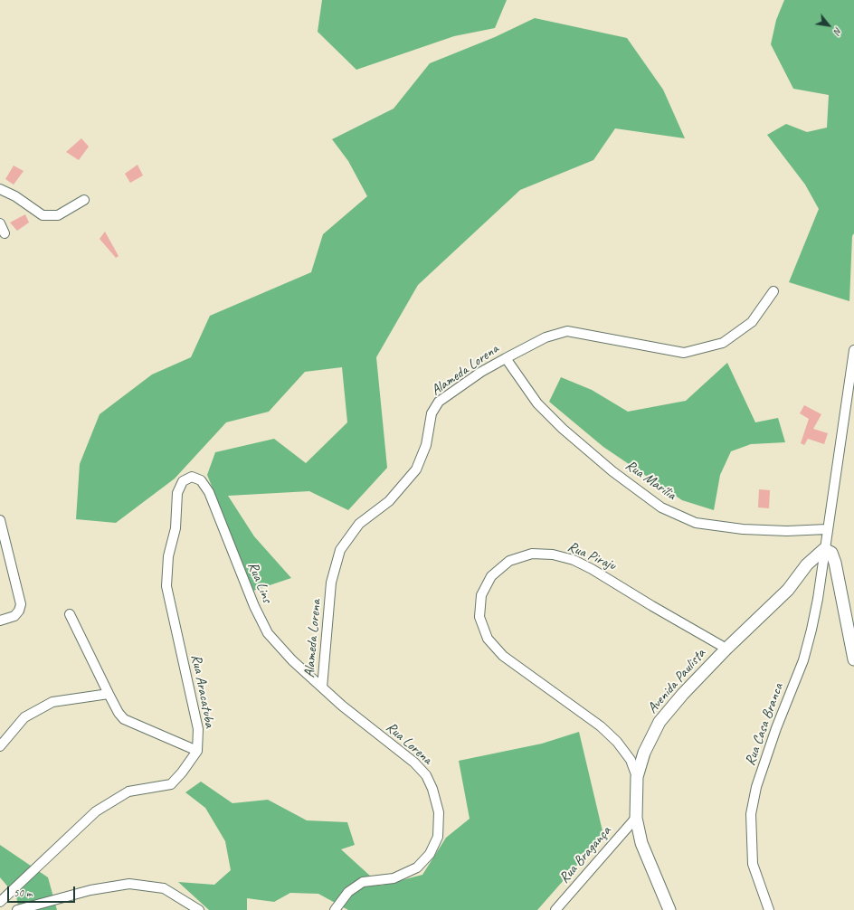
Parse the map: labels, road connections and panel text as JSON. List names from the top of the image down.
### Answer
{
  "streets": {
    "street": [
      "Alameda Lorena",
      "Rua Marília",
      "Rua Piraju",
      "Rua Lins",
      "Avenida Paulista",
      "Rua Aracatuba",
      "Rua Casa Branca",
      "Rua Lorena",
      "Rua Bragança"
    ]
  },
  "crossings": [
    ["Alameda Lorena", "Rua Marília"],
    ["Alameda Lorena", "Rua Lins"],
    ["Alameda Lorena", "Rua Lorena"],
    ["Rua Marília", "Rua Casa Branca"],
    ["Rua Piraju", "Avenida Paulista"],
    ["Rua Lins", "Rua Aracatuba"],
    ["Rua Lins", "Rua Lorena"],
    ["Avenida Paulista", "Rua Casa Branca"],
    ["Avenida Paulista", "Rua Bragança"]
  ],
  "scale_bar": "50 m",
  "north": "bottom right"
}
